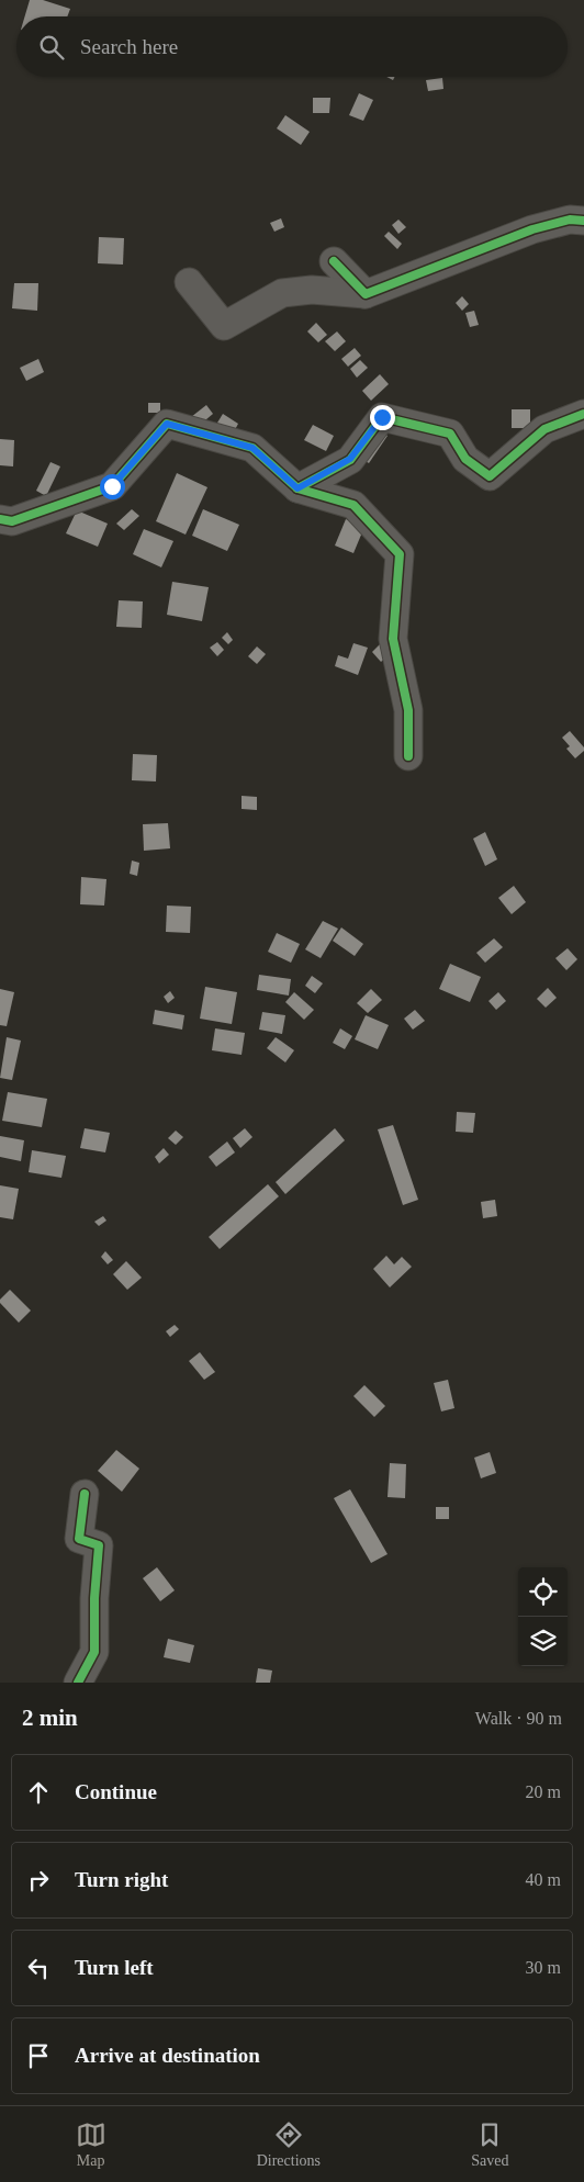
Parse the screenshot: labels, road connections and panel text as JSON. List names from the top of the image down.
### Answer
{
  "page": {
    "search": "Search here",
    "heading": ["2 min", "Walk · 90 m"],
    "list": [
      ["Continue", "20 m"],
      ["Turn right", "40 m"],
      ["Turn left", "30 m"],
      "Arrive at destination"
    ],
    "nav": ["Map", "Directions", "Saved"]
  }
}
